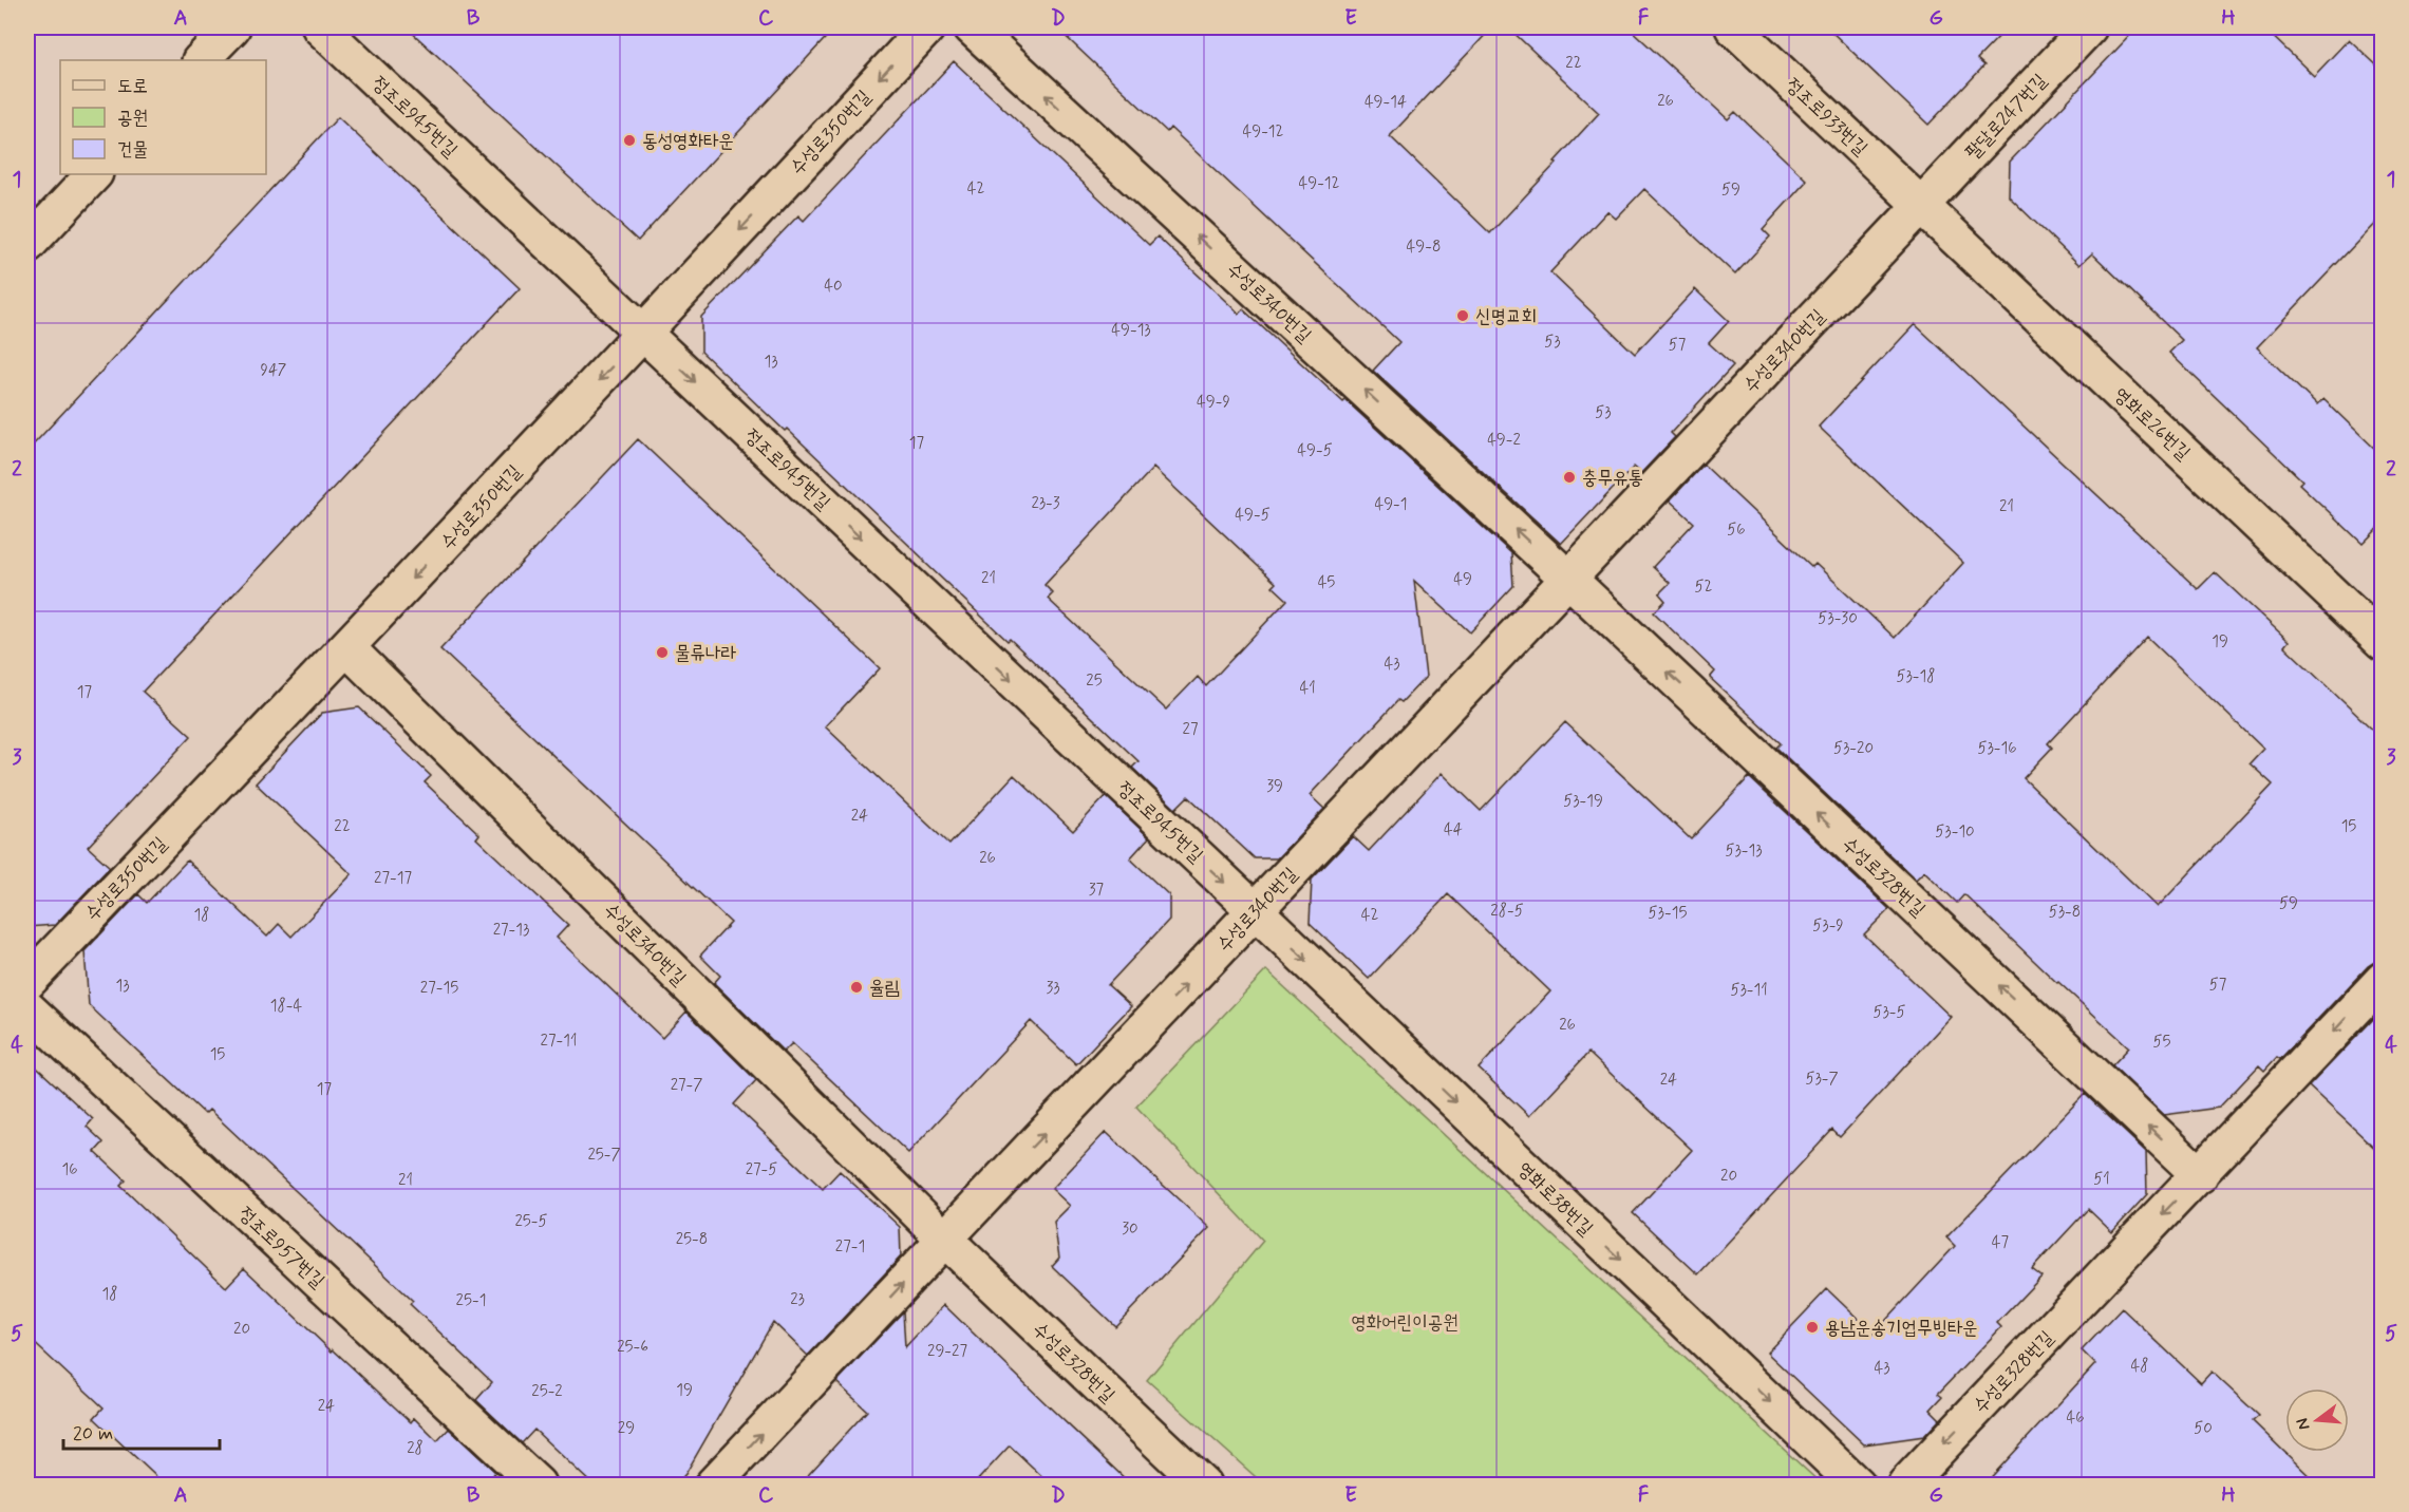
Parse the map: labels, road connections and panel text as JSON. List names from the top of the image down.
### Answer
{
  "streets": {
    "street": [
      "정조로945번길",
      "정조로933번길",
      "팔달로247번길",
      "수성로350번길",
      "수성로340번길",
      "영화로26번길",
      "수성로328번길",
      "영화로38번길",
      "정조로957번길"
    ]
  },
  "crossings": [
    ["정조로945번길", "수성로350번길"],
    ["정조로945번길", "수성로340번길"],
    ["정조로945번길", "영화로38번길"],
    ["정조로933번길", "팔달로247번길"],
    ["정조로933번길", "수성로340번길"],
    ["정조로933번길", "영화로26번길"],
    ["팔달로247번길", "수성로340번길"],
    ["팔달로247번길", "영화로26번길"],
    ["수성로350번길", "수성로340번길"],
    ["수성로340번길", "영화로26번길"],
    ["수성로340번길", "수성로328번길"],
    ["수성로340번길", "영화로38번길"]
  ],
  "one_way": ["정조로945번길", "수성로350번길", "영화로38번길"],
  "parks": ["영화어린이공원"],
  "places": [
    "동성영화타운",
    "신명교회",
    "충무유통",
    "물류나라",
    "율림",
    "용남운송기업무빙타운"
  ],
  "house_numbers": [
    "22",
    "26",
    "49-14",
    "49-12",
    "49-12",
    "42",
    "59",
    "49-8",
    "40",
    "49-13",
    "53",
    "57",
    "13",
    "947",
    "49-9",
    "53",
    "49-2",
    "17",
    "49-5",
    "23-3",
    "49-1",
    "21",
    "49-5",
    "56",
    "21",
    "49",
    "45",
    "52",
    "53-30",
    "19",
    "43",
    "53-18",
    "25",
    "41",
    "17",
    "27",
    "53-20",
    "53-16",
    "39",
    "53-19",
    "24",
    "22",
    "15",
    "44",
    "53-10",
    "53-13",
    "26",
    "27-17",
    "37",
    "59",
    "28-5",
    "53-8",
    "53-15",
    "18",
    "42",
    "53-9",
    "27-13",
    "57",
    "13",
    "27-15",
    "33",
    "53-11",
    "18-4",
    "53-5",
    "26",
    "27-11",
    "55",
    "15",
    "53-7",
    "24",
    "27-7",
    "17",
    "25-7",
    "16",
    "27-5",
    "20",
    "51",
    "21",
    "25-5",
    "30",
    "25-8",
    "47",
    "27-1",
    "18",
    "23",
    "25-1",
    "20",
    "25-6",
    "29-27",
    "48",
    "43",
    "19",
    "25-2",
    "24",
    "46",
    "29",
    "50",
    "28"
  ],
  "legend": ["도로", "공원", "건물"],
  "scale_bar": "20 m",
  "north": "left",
  "grid": {
    "columns": [
      "A",
      "B",
      "C",
      "D",
      "E",
      "F",
      "G",
      "H"
    ],
    "rows": [
      "1",
      "2",
      "3",
      "4",
      "5"
    ]
  }
}
